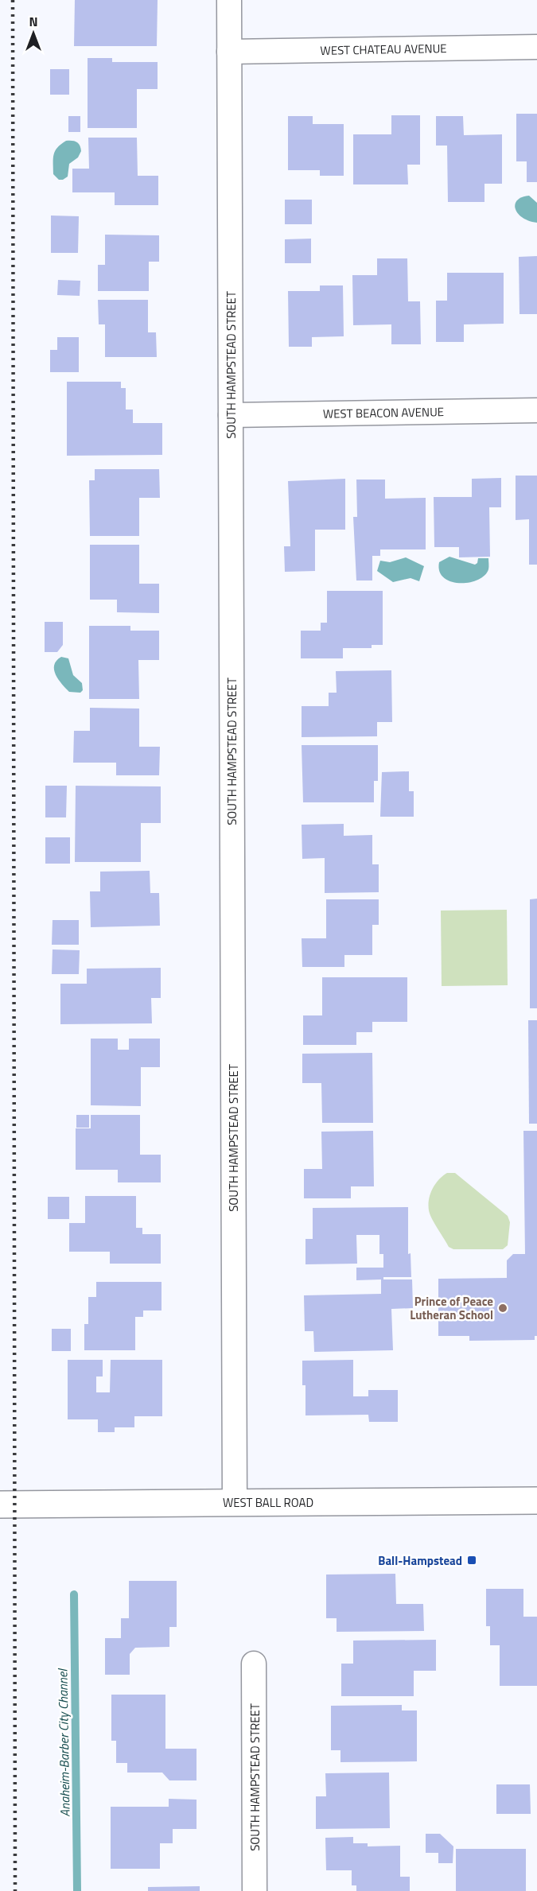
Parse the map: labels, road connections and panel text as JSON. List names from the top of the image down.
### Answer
{
  "streets": {
    "main road": ["WEST BALL ROAD"],
    "street": ["WEST CHATEAU AVENUE", "SOUTH HAMPSTEAD STREET", "WEST BEACON AVENUE"]
  },
  "crossings": [
    ["WEST CHATEAU AVENUE", "SOUTH HAMPSTEAD STREET"],
    ["SOUTH HAMPSTEAD STREET", "WEST BEACON AVENUE"],
    ["SOUTH HAMPSTEAD STREET", "WEST BALL ROAD"]
  ],
  "water": ["Anaheim-Barber City Channel"],
  "places": {
    "other": ["Prince of Peace Lutheran School"],
    "transit": ["Ball-Hampstead"]
  },
  "north": "top"
}
